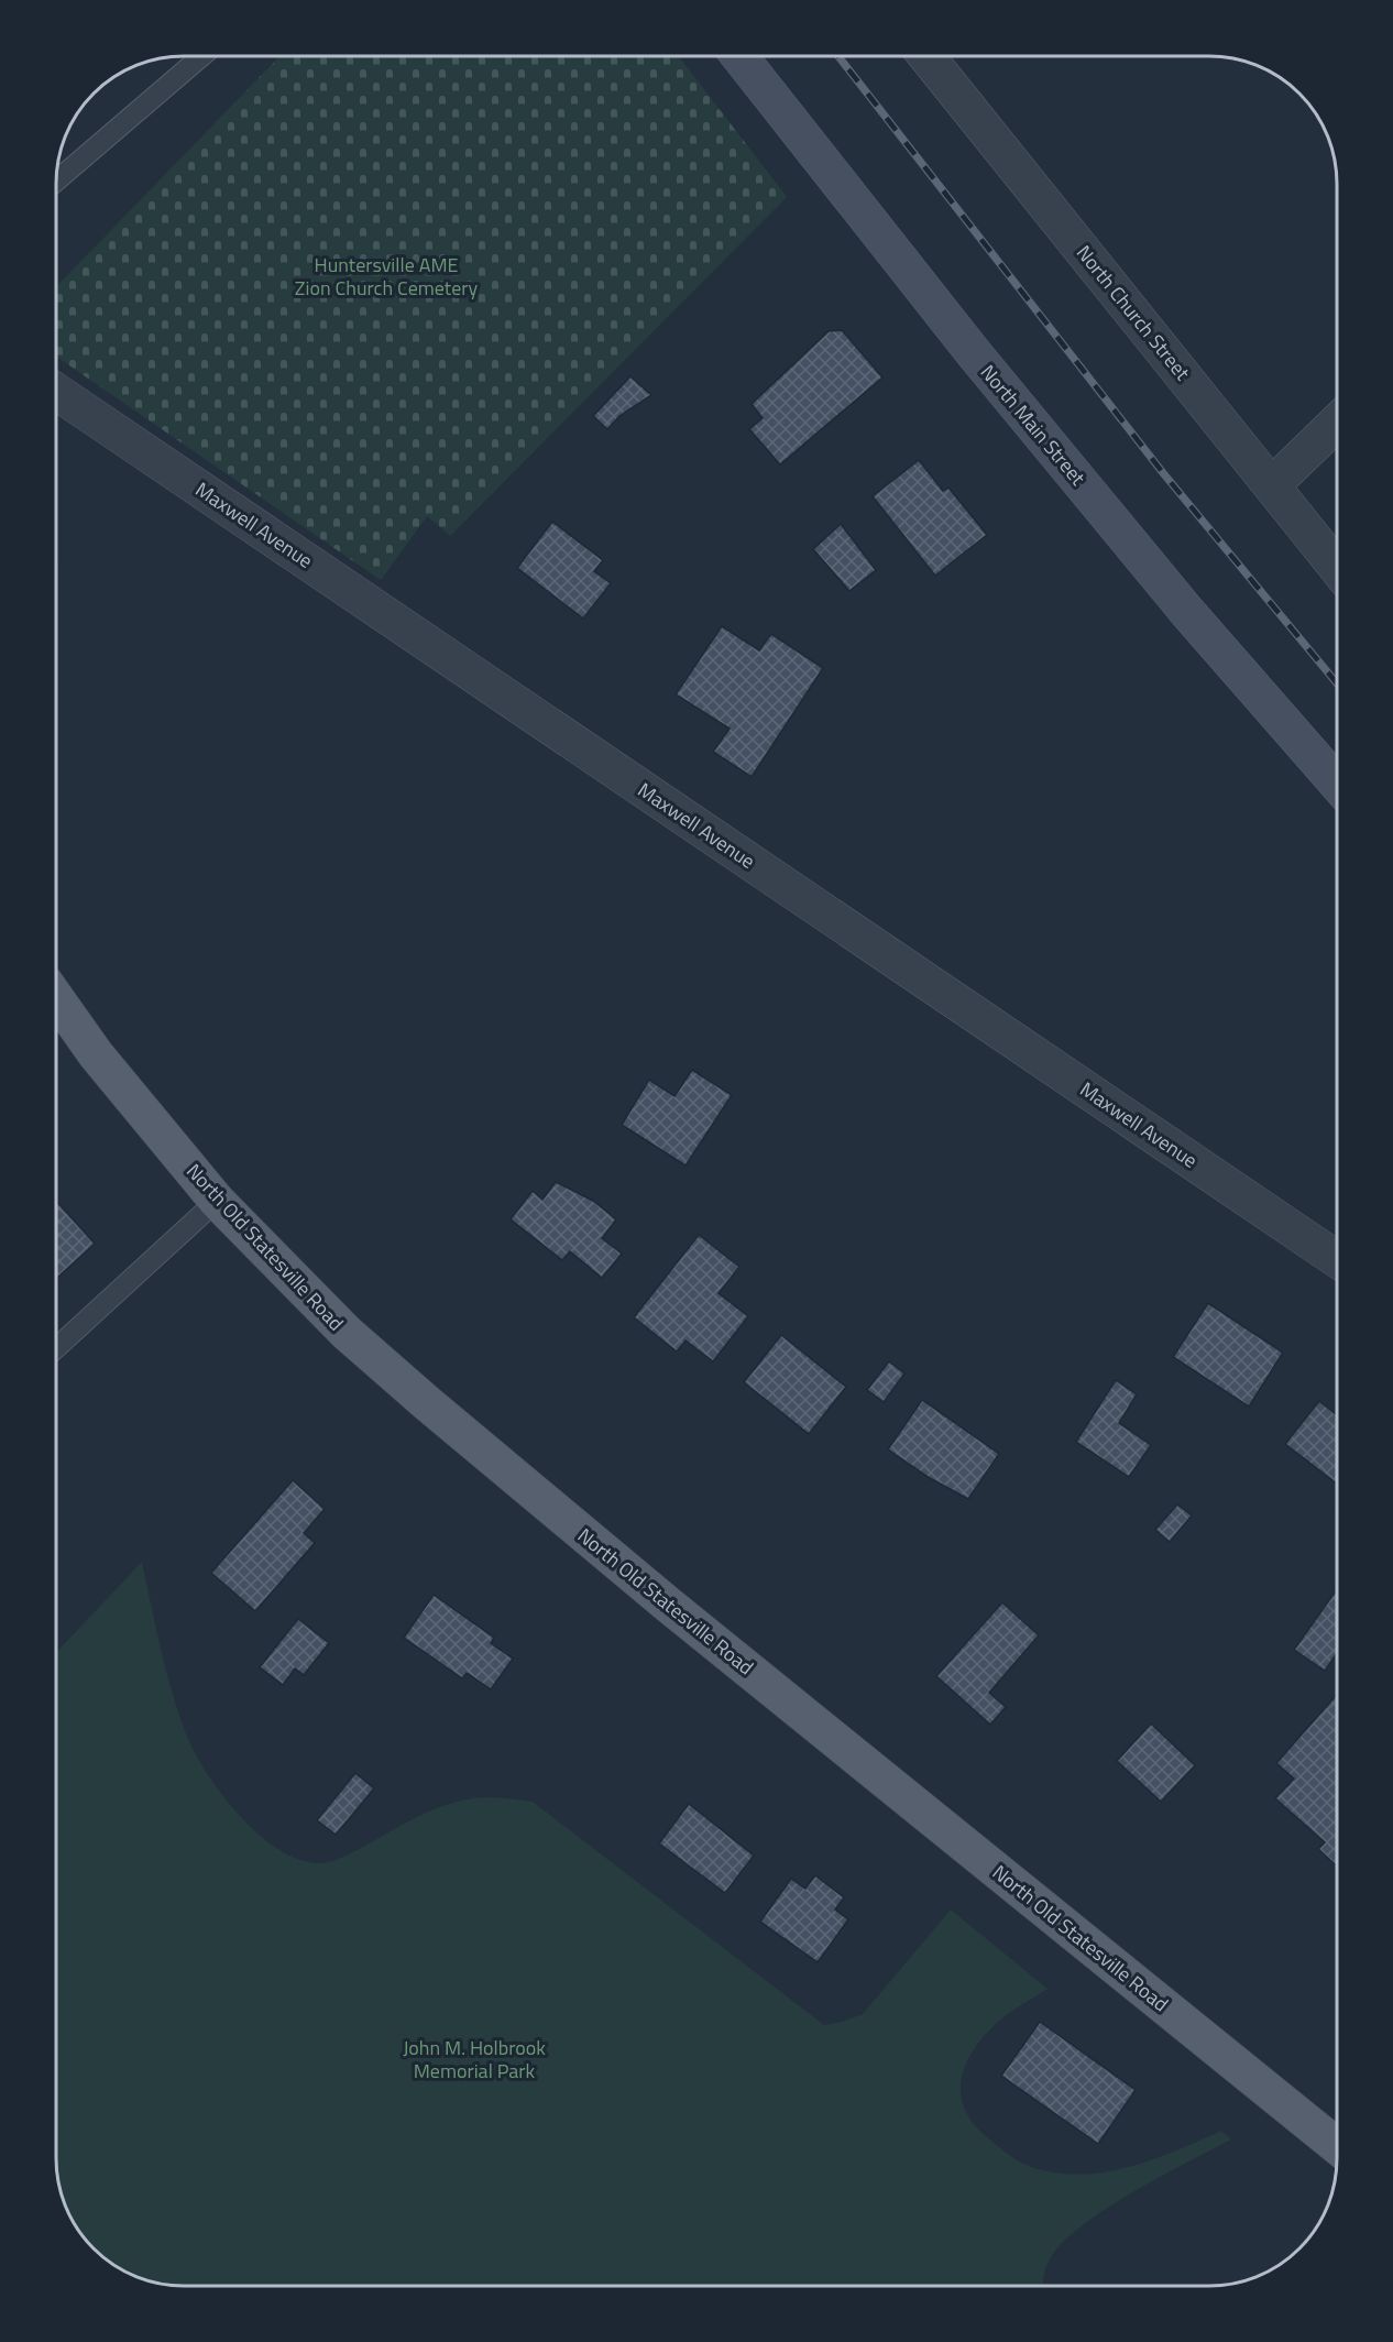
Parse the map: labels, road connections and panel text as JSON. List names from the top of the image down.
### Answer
{
  "streets": {
    "main road": ["North Old Statesville Road"],
    "street": ["North Church Street", "North Main Street", "Maxwell Avenue"]
  },
  "parks": ["Huntersville AME Zion Church Cemetery", "John M. Holbrook Memorial Park"]
}
